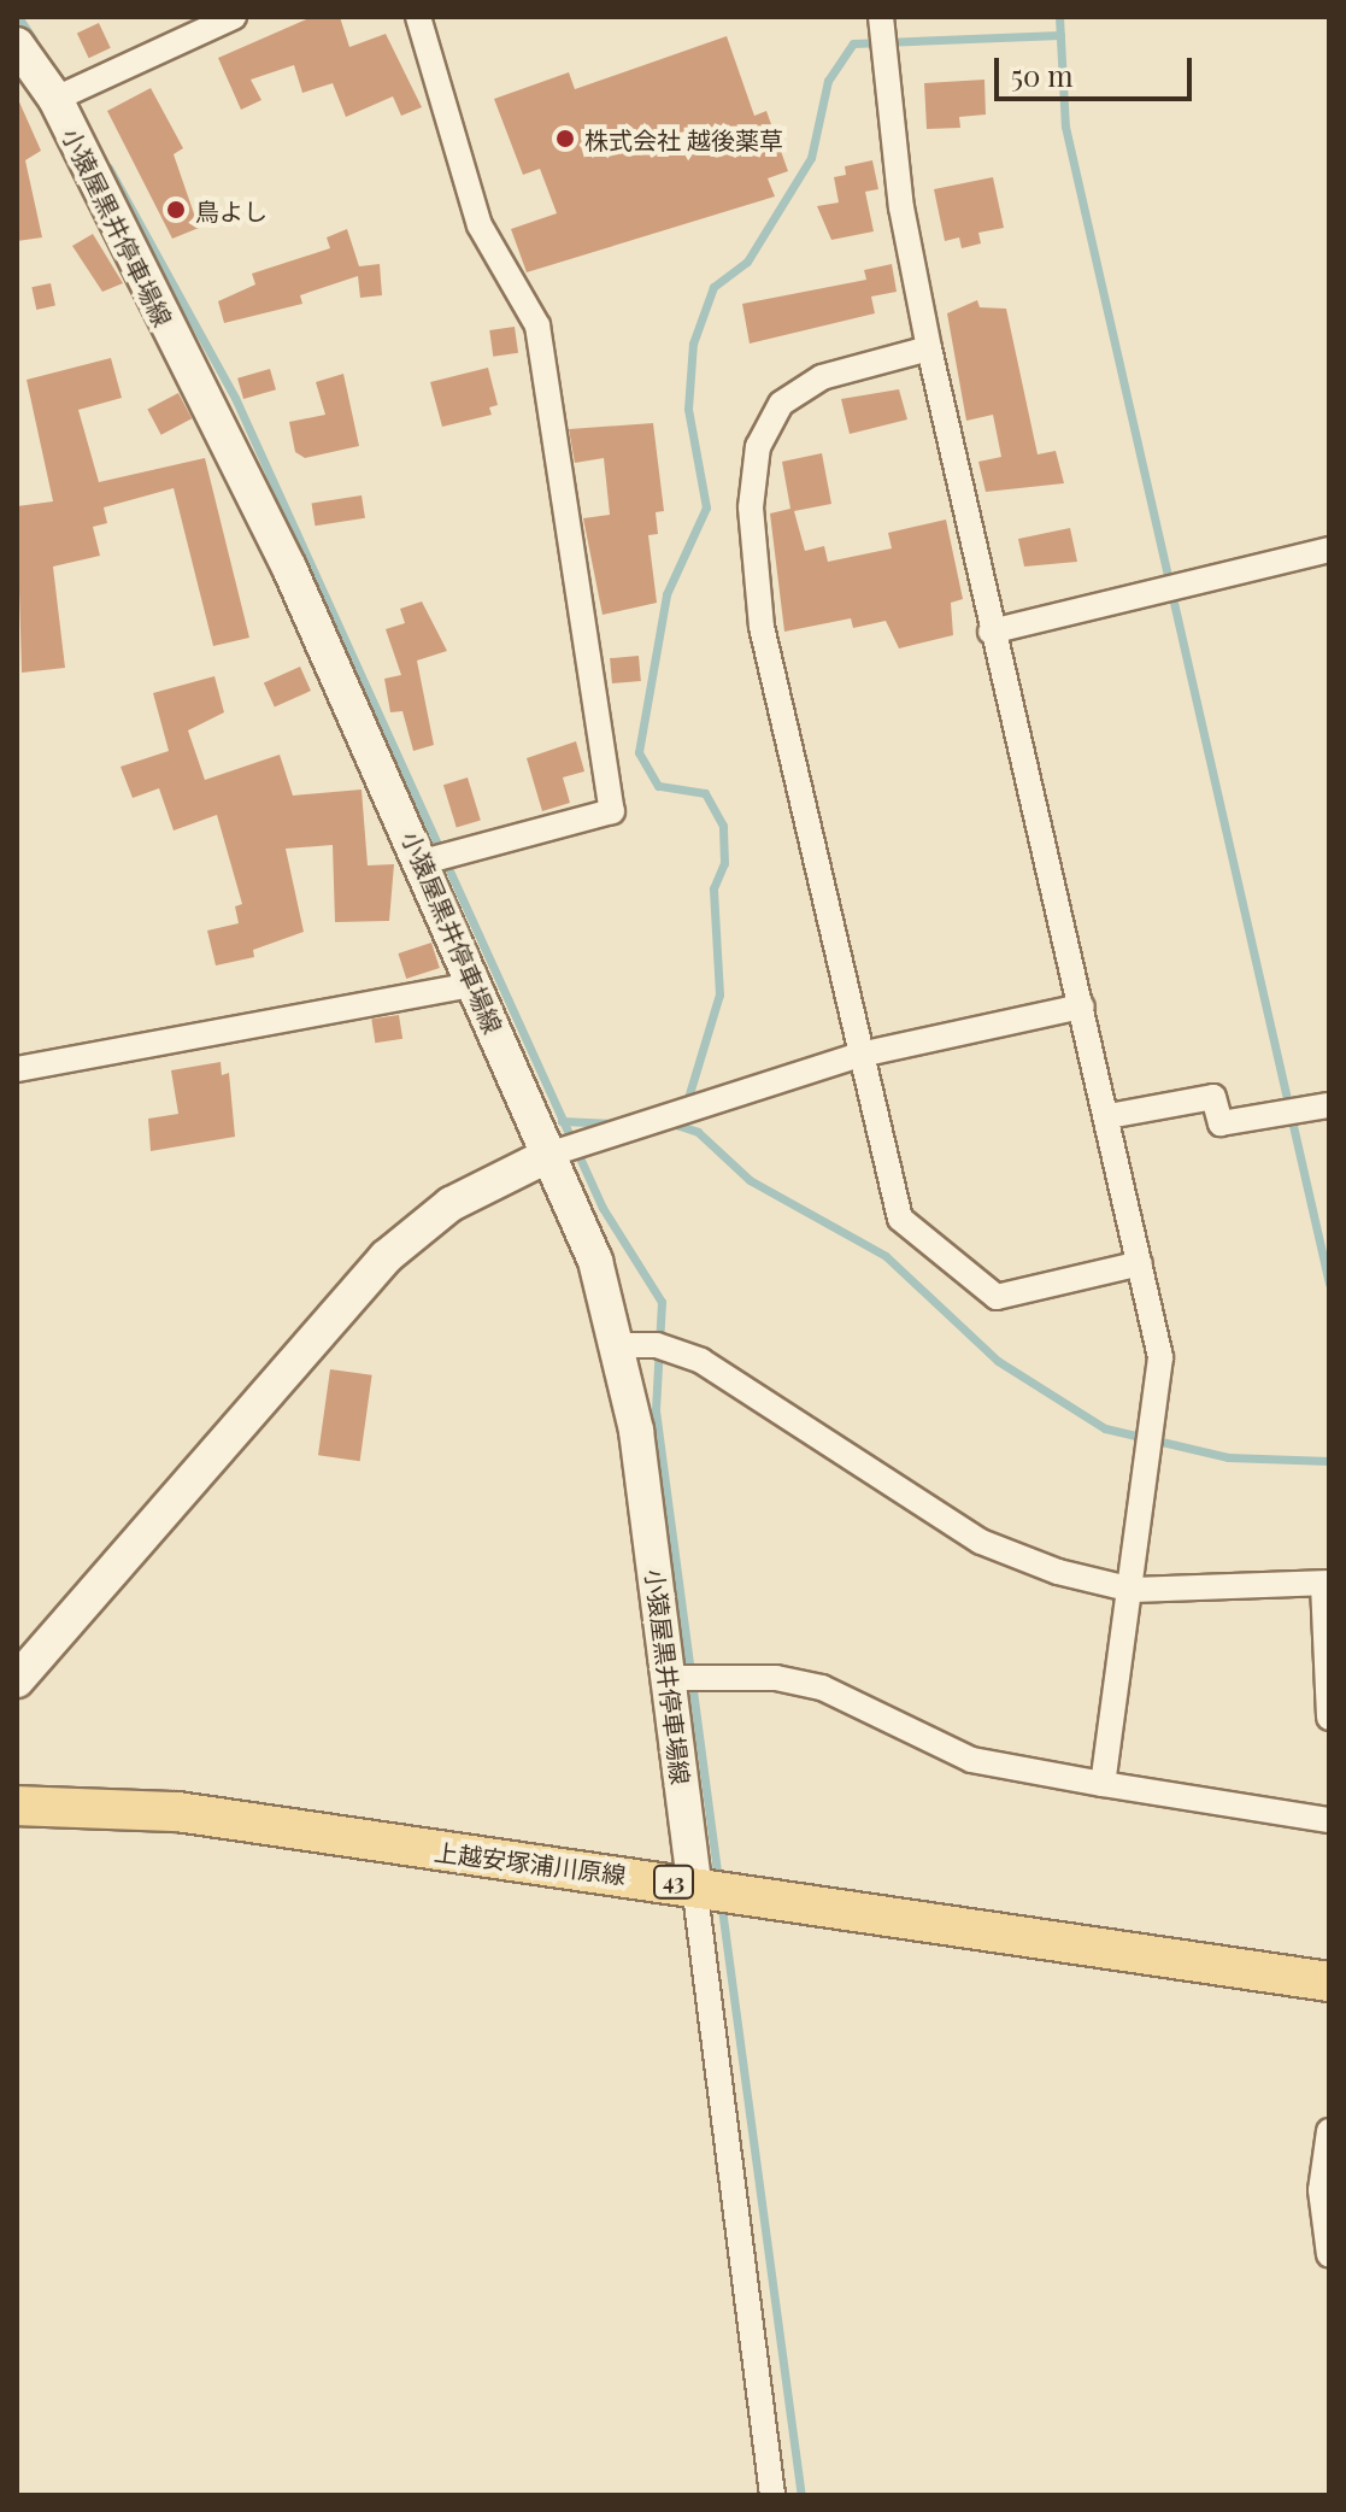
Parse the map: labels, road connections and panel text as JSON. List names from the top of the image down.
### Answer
{
  "streets": {
    "main road": ["小猿屋黒井停車場線", "上越安塚浦川原線", "43"]
  },
  "crossings": [
    ["小猿屋黒井停車場線", "上越安塚浦川原線"]
  ],
  "places": ["株式会社 越後薬草", "鳥よし"],
  "scale_bar": "50 m"
}
